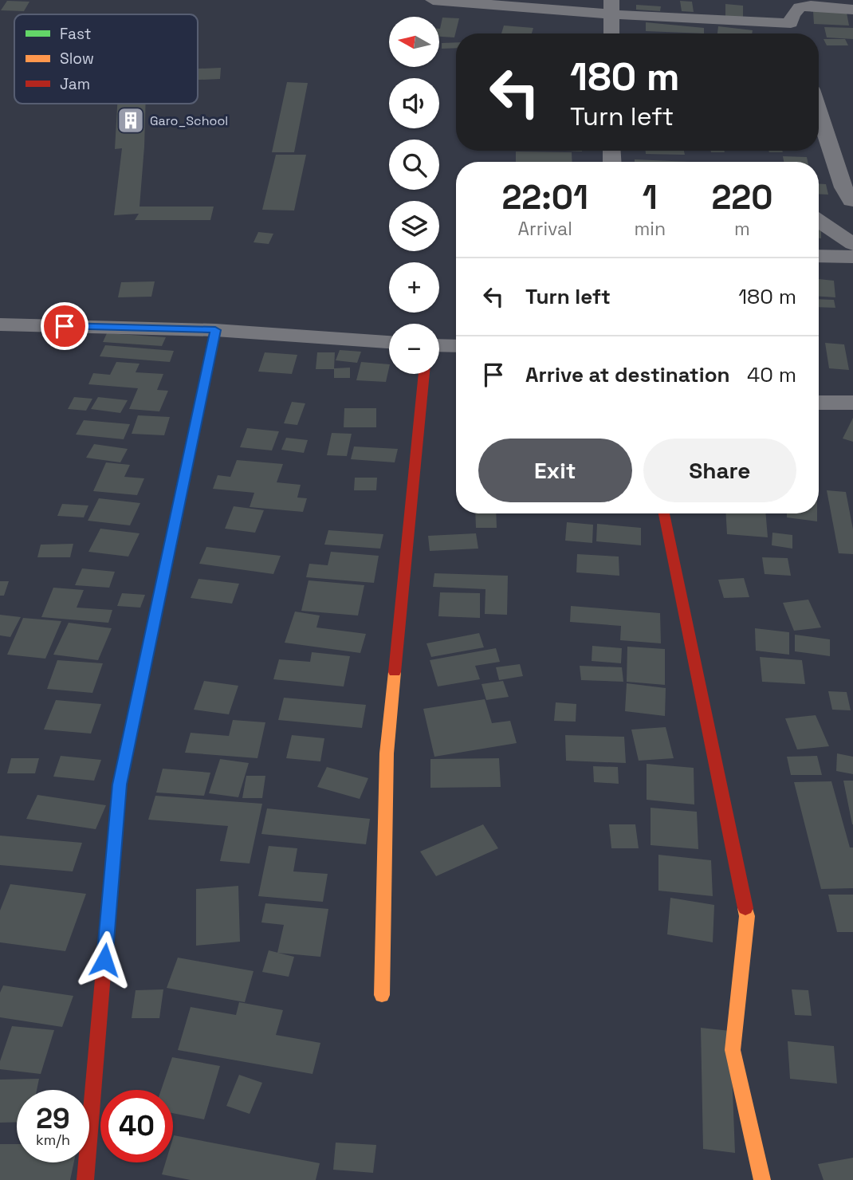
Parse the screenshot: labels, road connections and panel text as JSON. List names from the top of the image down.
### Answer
{
  "places": {
    "building": ["Garo_School"]
  },
  "legend": ["Fast", "Slow", "Jam"],
  "north": "left",
  "page": {
    "map_buttons": ["+", "−"],
    "turn": ["180 m", "Turn left"],
    "eta": [
      "22:01",
      "Arrival",
      "1",
      "min",
      "220",
      "m"
    ],
    "list": [
      {
        "name": "Turn left",
        "value": "180 m"
      },
      {
        "name": "Arrive at destination",
        "value": "40 m"
      }
    ],
    "buttons": ["Exit", "Share"],
    "speed": "29 km/h",
    "limit": "40"
  }
}
